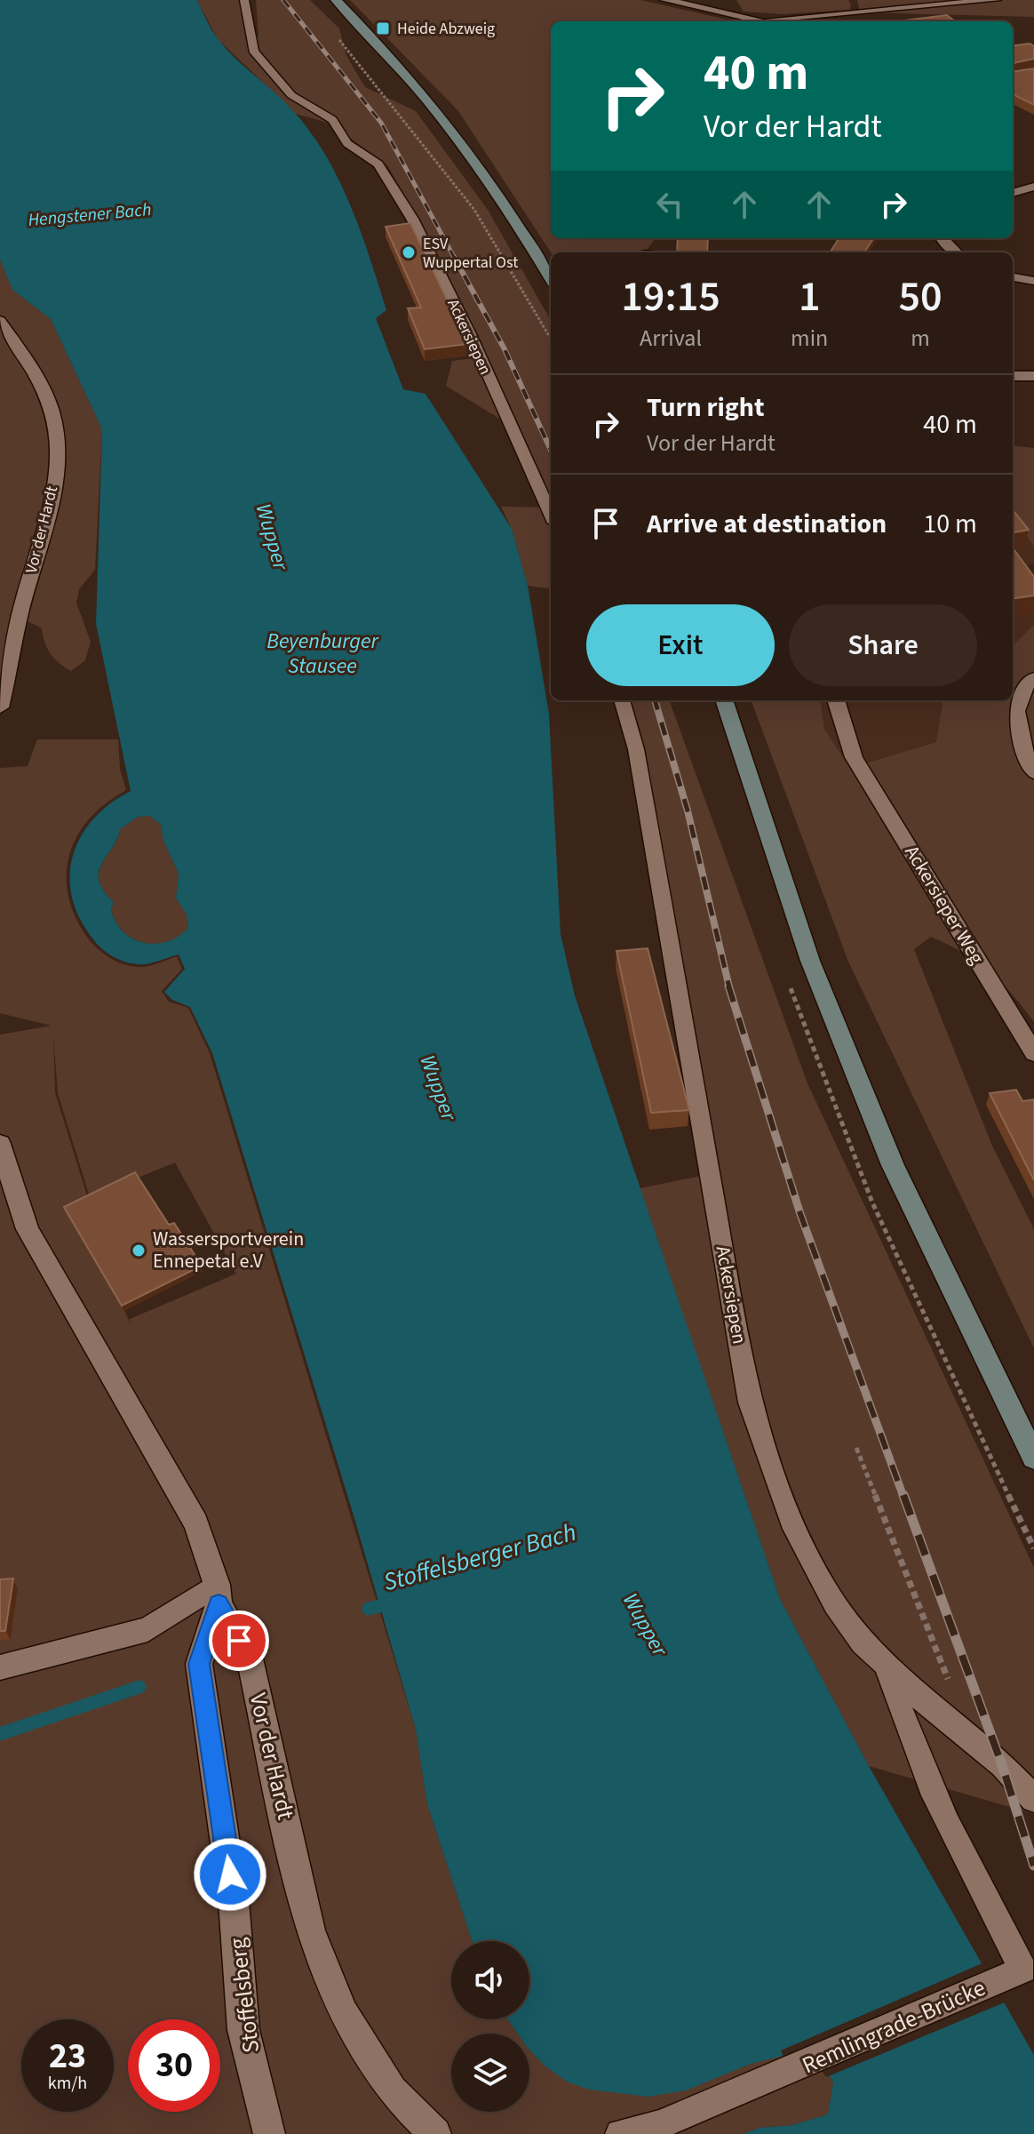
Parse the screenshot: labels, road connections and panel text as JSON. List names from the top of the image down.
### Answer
{
  "streets": {
    "street": ["Vor der Hardt", "Ackersieper Weg", "Stoffelsberg"],
    "lane": ["Ackersiepen", "Remlingrade-Brücke"]
  },
  "crossings": [
    ["Ackersiepen", "Remlingrade-Brücke"],
    ["Vor der Hardt", "Stoffelsberg"]
  ],
  "water": [
    "Hengstener Bach",
    "Wupper",
    "Beyenburger Stausee",
    "Stoffelsberger Bach"
  ],
  "places": {
    "transit": ["Heide Abzweig"],
    "other": ["ESV Wuppertal Ost", "Wassersportverein Ennepetal e.V"]
  },
  "page": {
    "turn": ["40 m", "Vor der Hardt"],
    "eta": [
      "19:15",
      "Arrival",
      "1",
      "min",
      "50",
      "m"
    ],
    "list": [
      {
        "name": "Turn right",
        "note": "Vor der Hardt",
        "value": "40 m"
      },
      {
        "name": "Arrive at destination",
        "value": "10 m"
      }
    ],
    "buttons": ["Exit", "Share"],
    "speed": "23 km/h",
    "limit": "30"
  }
}
